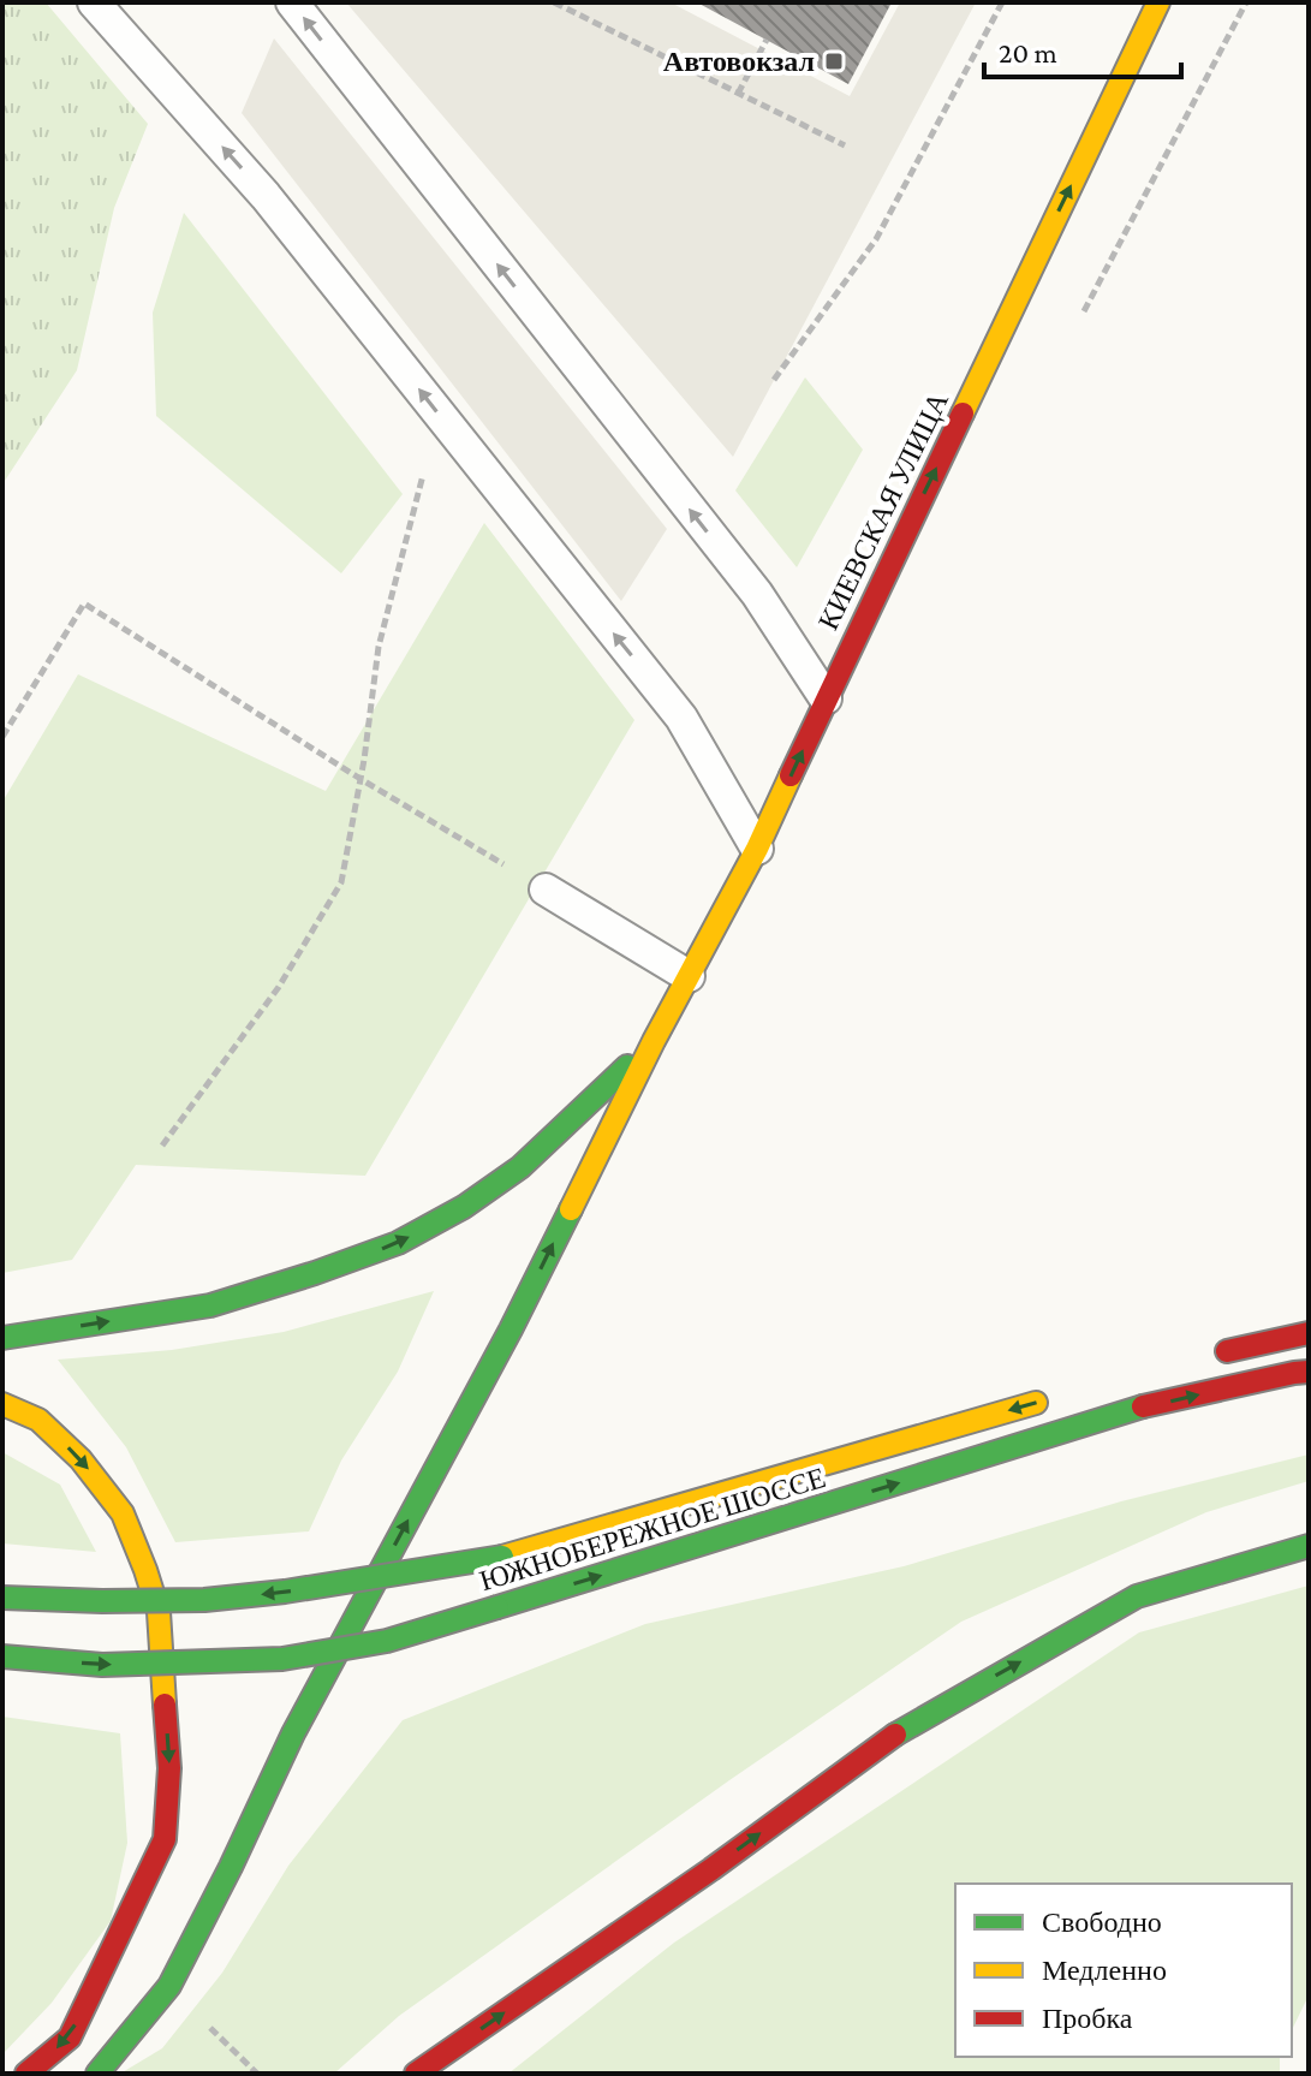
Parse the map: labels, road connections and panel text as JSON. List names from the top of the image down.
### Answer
{
  "streets": {
    "main road": ["КИЕВСКАЯ УЛИЦА", "ЮЖНОБЕРЕЖНОЕ ШОССЕ"]
  },
  "one_way": ["КИЕВСКАЯ УЛИЦА"],
  "places": {
    "transit": ["Автовокзал"]
  },
  "legend": ["Свободно", "Медленно", "Пробка"],
  "scale_bar": "20 m"
}
